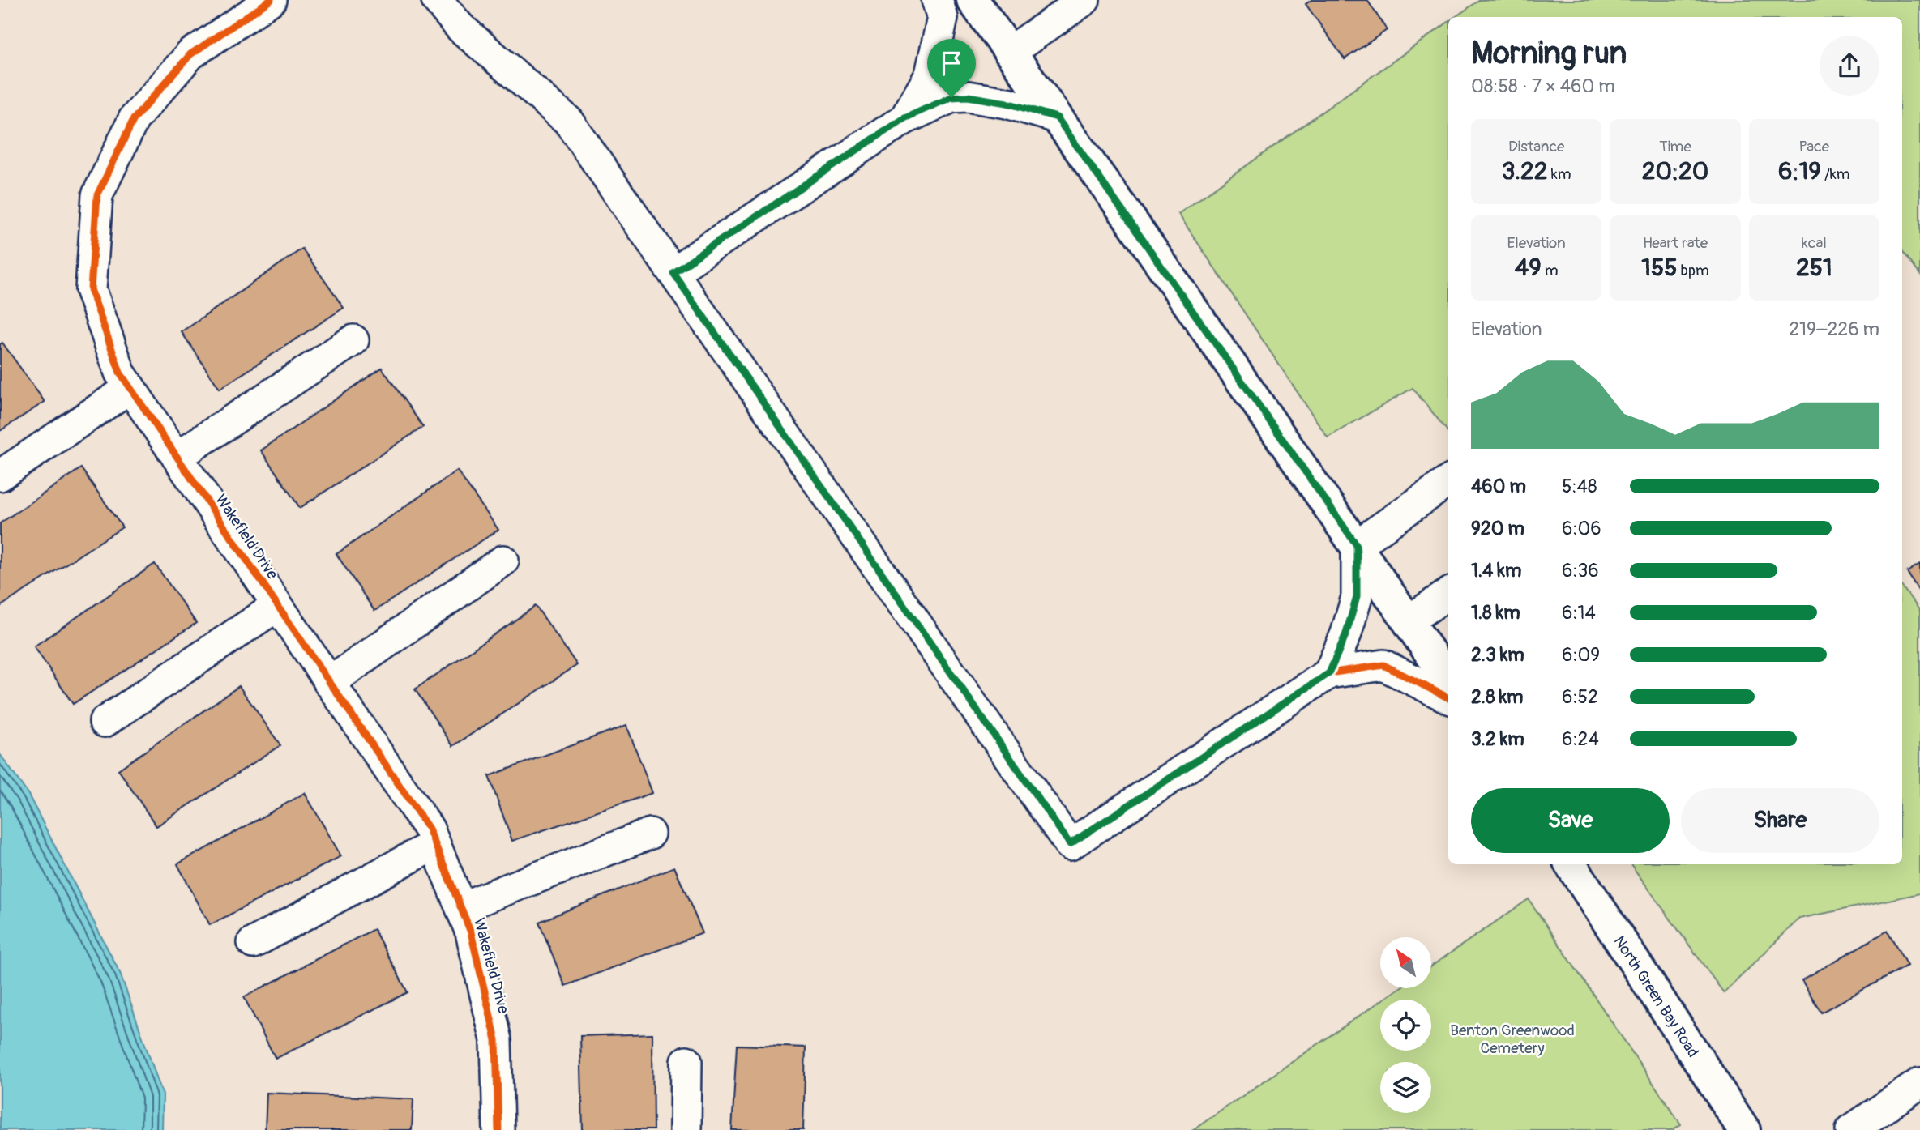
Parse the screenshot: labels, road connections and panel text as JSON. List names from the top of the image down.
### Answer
{
  "streets": {
    "main road": ["North Green Bay Road"],
    "street": ["Wakefield Drive"]
  },
  "parks": ["Benton Greenwood Cemetery"],
  "north": "top left",
  "page": {
    "heading": ["Morning run", "08:58 · 7 × 460 m"],
    "stats": [
      ["Distance", "3.22 km"],
      ["Time", "20:20"],
      ["Pace", "6:19 /km"],
      ["Elevation", "49 m"],
      ["Heart rate", "155 bpm"],
      ["kcal", "251"]
    ],
    "chart": ["Elevation", "219–226 m"],
    "list": [
      {
        "name": "460 m",
        "note": "5:48"
      },
      {
        "name": "920 m",
        "note": "6:06"
      },
      {
        "name": "1.4 km",
        "note": "6:36"
      },
      {
        "name": "1.8 km",
        "note": "6:14"
      },
      {
        "name": "2.3 km",
        "note": "6:09"
      },
      {
        "name": "2.8 km",
        "note": "6:52"
      },
      {
        "name": "3.2 km",
        "note": "6:24"
      }
    ],
    "buttons": ["Save", "Share"]
  }
}
